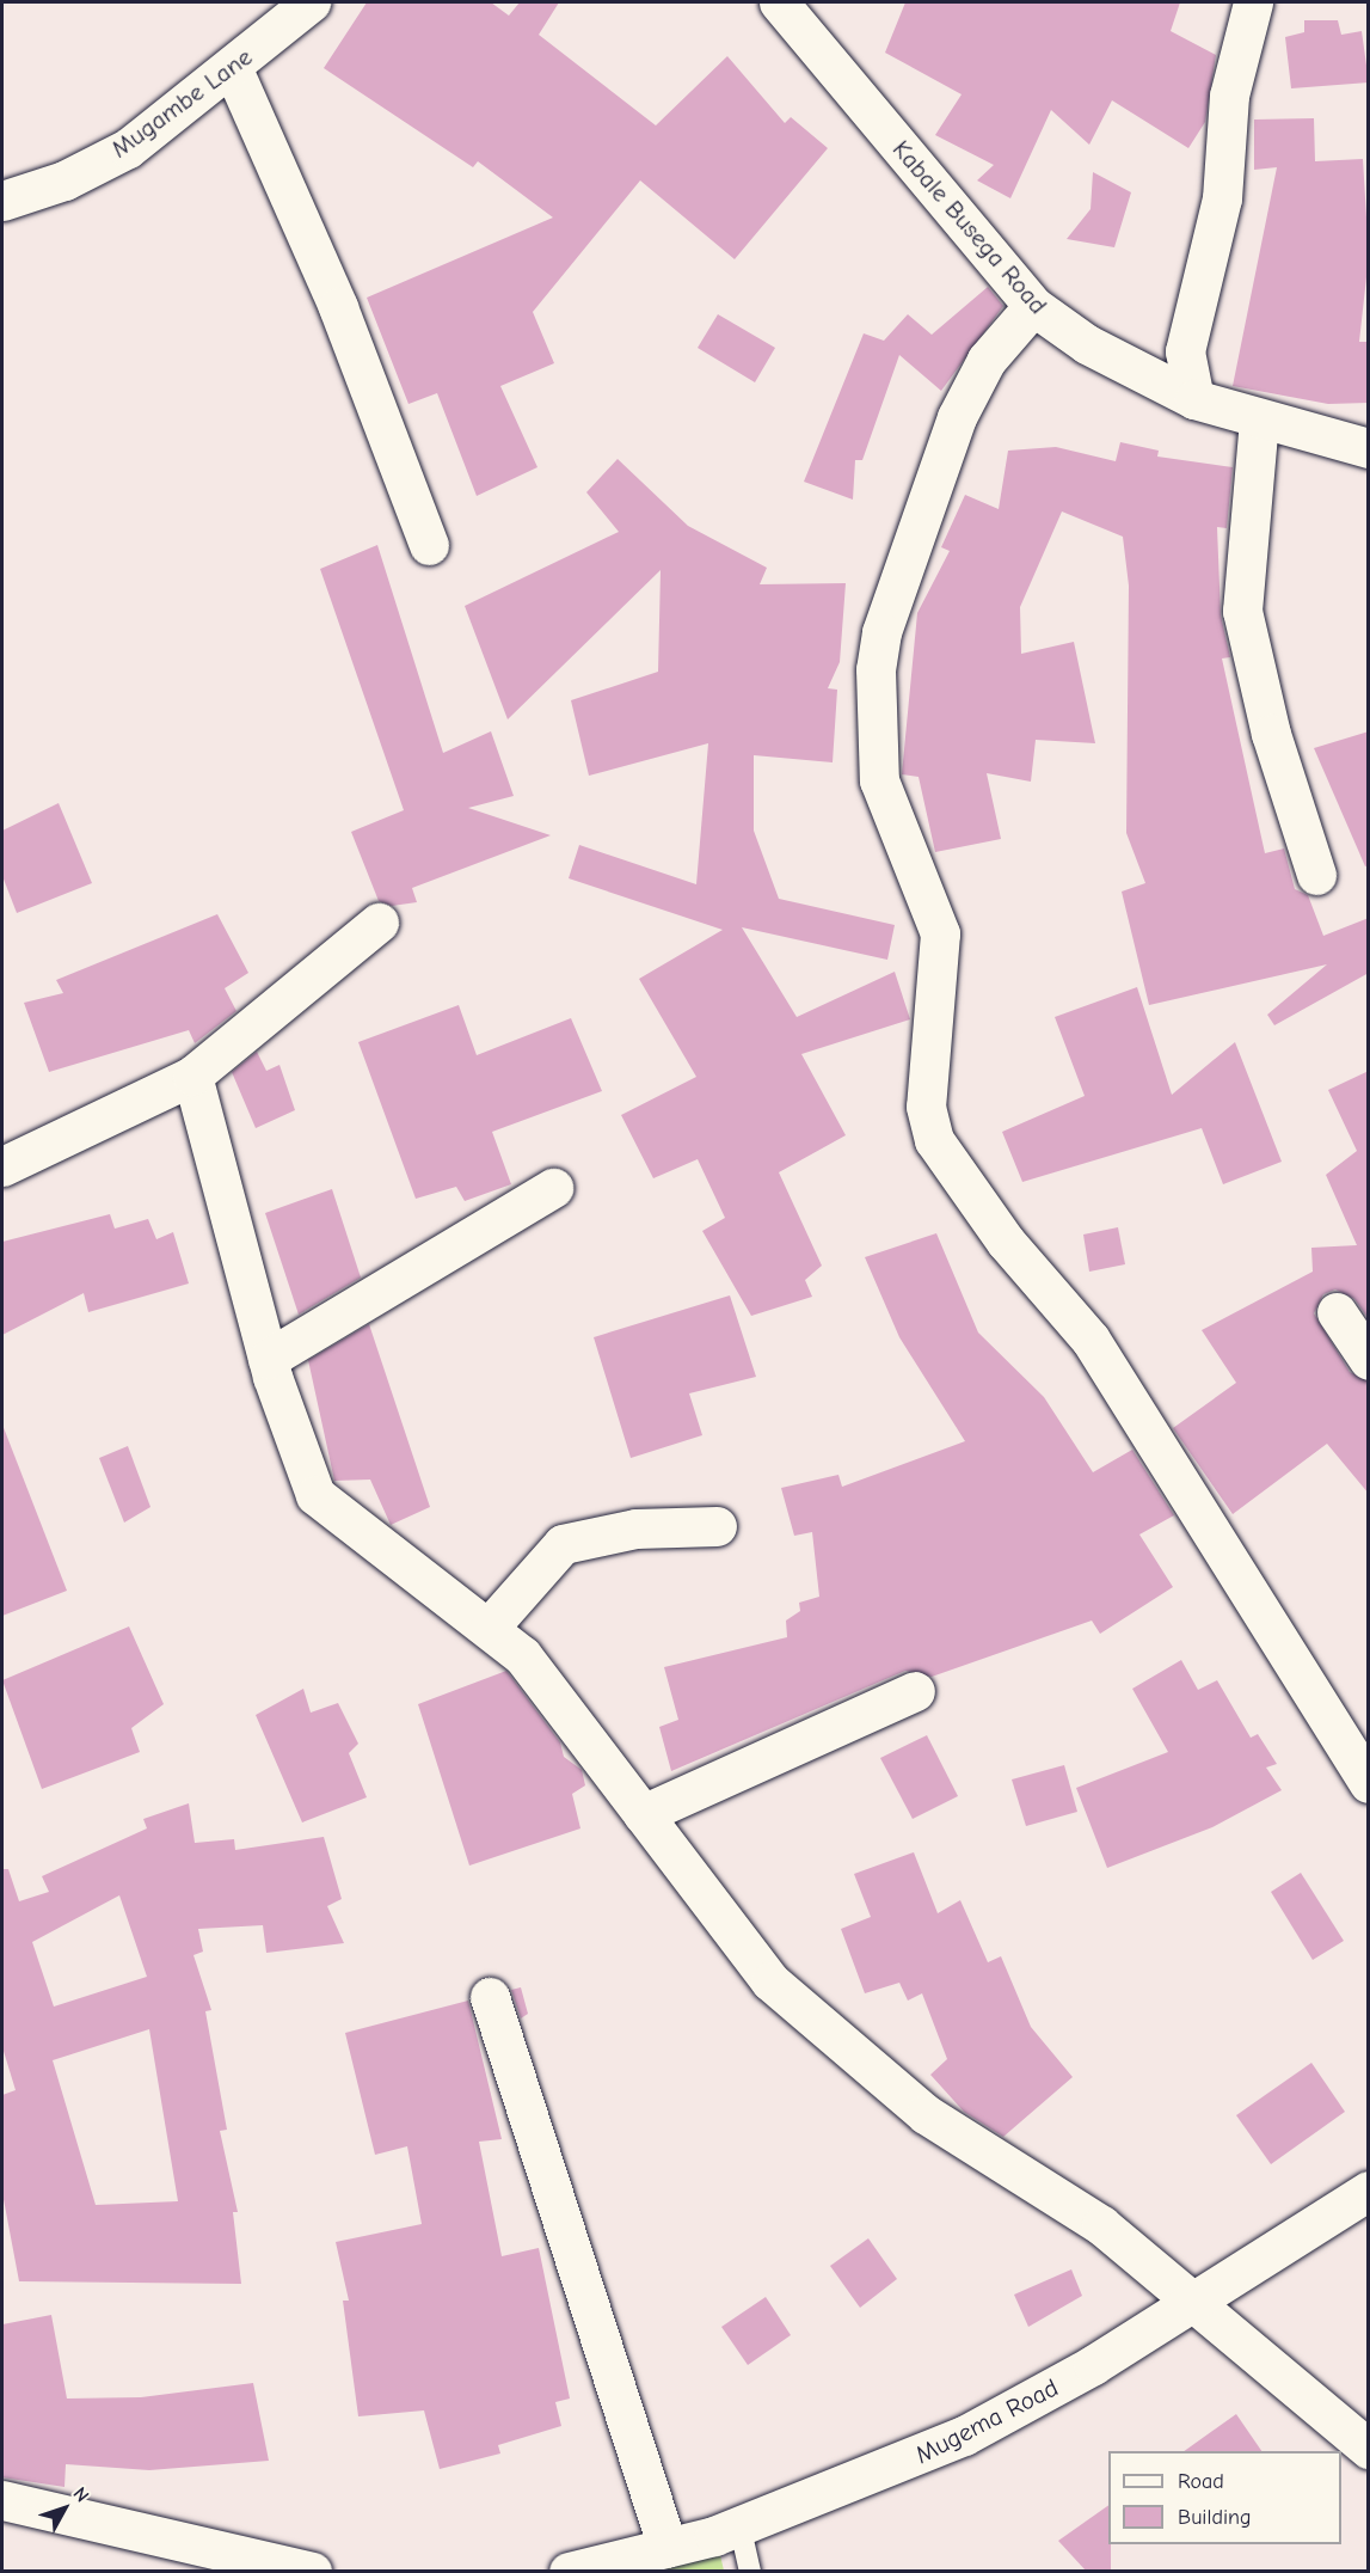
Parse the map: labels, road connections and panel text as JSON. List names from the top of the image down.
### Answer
{
  "streets": {
    "street": ["Mugambe Lane", "Kabale Busega Road", "Mugema Road"]
  },
  "legend": ["Road", "Building"],
  "north": "top right"
}
